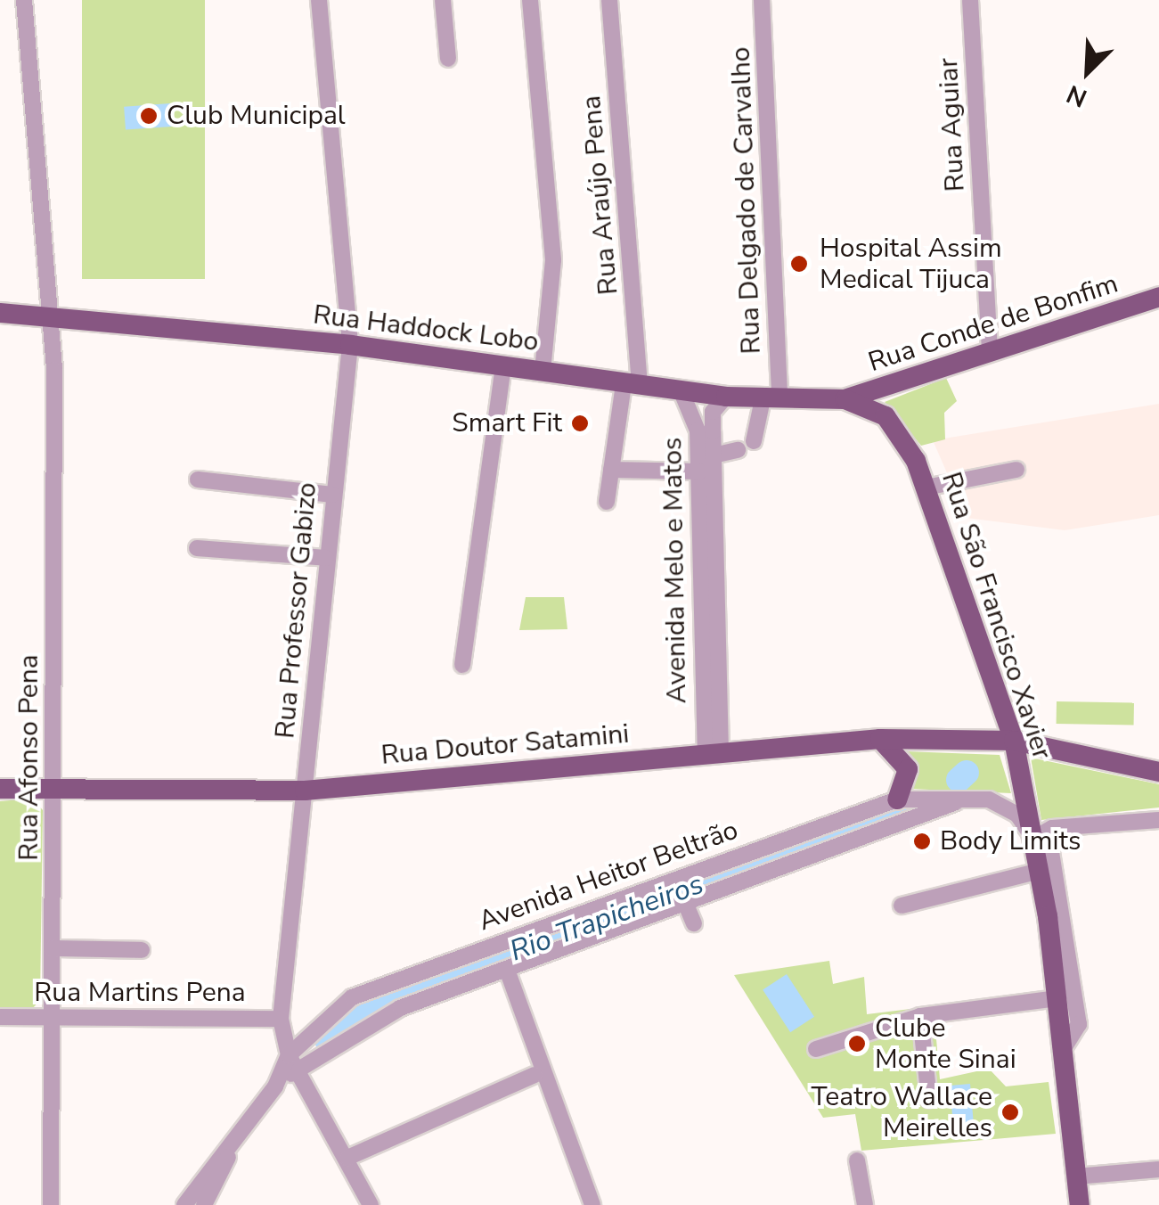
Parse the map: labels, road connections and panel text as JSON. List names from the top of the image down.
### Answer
{
  "streets": {
    "main road": [
      "Rua Conde de Bonfim",
      "Rua Haddock Lobo",
      "Rua São Francisco Xavier",
      "Rua Doutor Satamini"
    ],
    "street": [
      "Rua Aguiar",
      "Rua Araújo Pena",
      "Rua Delgado de Carvalho",
      "Avenida Melo e Matos",
      "Rua Professor Gabizo",
      "Rua Afonso Pena",
      "Avenida Heitor Beltrão",
      "Rua Martins Pena"
    ]
  },
  "crossings": [
    ["Rua Aguiar", "Rua Conde de Bonfim"],
    ["Rua Araújo Pena", "Rua Haddock Lobo"],
    ["Rua Delgado de Carvalho", "Rua Haddock Lobo"],
    ["Rua Conde de Bonfim", "Rua Haddock Lobo"],
    ["Rua Conde de Bonfim", "Rua São Francisco Xavier"],
    ["Rua Haddock Lobo", "Avenida Melo e Matos"],
    ["Rua Haddock Lobo", "Rua Professor Gabizo"],
    ["Rua Haddock Lobo", "Rua São Francisco Xavier"],
    ["Rua Haddock Lobo", "Rua Afonso Pena"],
    ["Avenida Melo e Matos", "Rua Doutor Satamini"],
    ["Rua Professor Gabizo", "Rua Doutor Satamini"],
    ["Rua Professor Gabizo", "Avenida Heitor Beltrão"],
    ["Rua Professor Gabizo", "Rua Martins Pena"],
    ["Rua São Francisco Xavier", "Rua Doutor Satamini"],
    ["Rua São Francisco Xavier", "Avenida Heitor Beltrão"],
    ["Rua Doutor Satamini", "Rua Afonso Pena"],
    ["Rua Afonso Pena", "Rua Martins Pena"]
  ],
  "water": ["Rio Trapicheiros"],
  "places": [
    "Club Municipal",
    "Hospital Assim Medical Tijuca",
    "Smart Fit",
    "Body Limits",
    "Clube Monte Sinai",
    "Teatro Wallace Meirelles"
  ],
  "north": "bottom left"
}
